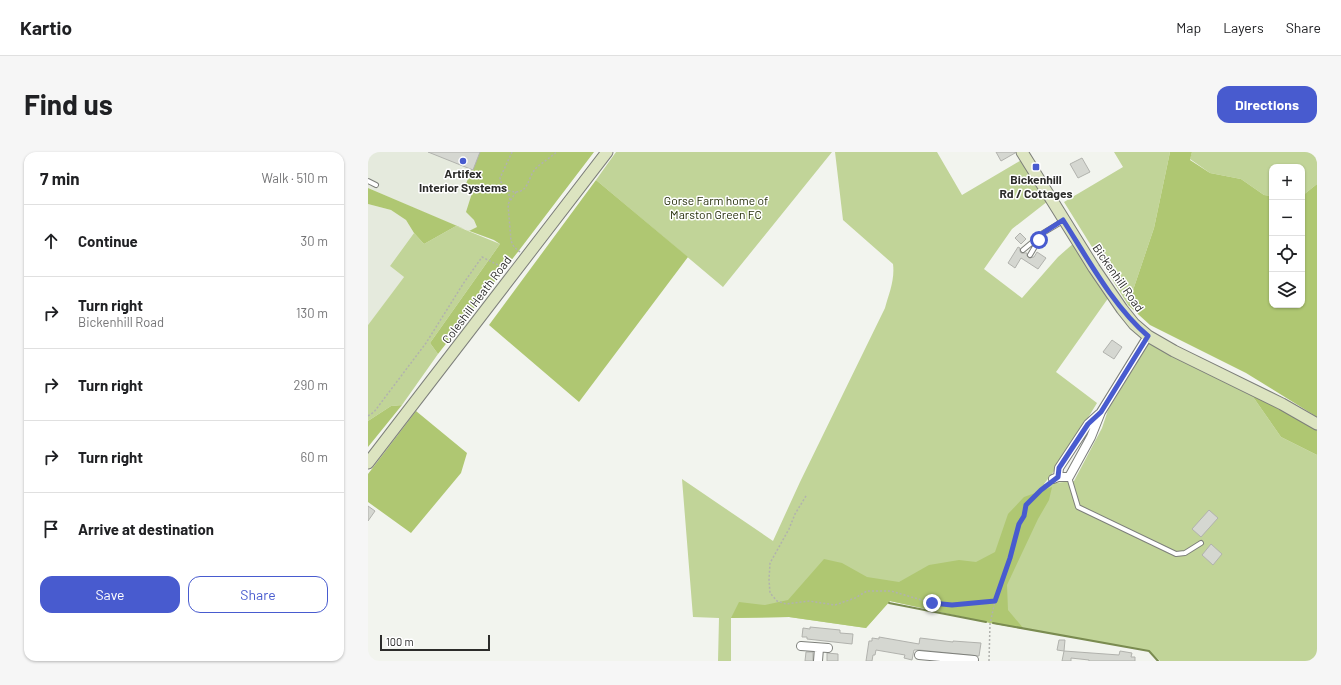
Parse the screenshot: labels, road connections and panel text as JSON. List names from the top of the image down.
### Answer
{
  "streets": {
    "street": ["Bickenhill Road", "Coleshill Heath Road"]
  },
  "parks": ["Gorse Farm home of Marston Green FC"],
  "places": {
    "other": ["Artifex Interior Systems"],
    "transit": ["Bickenhill Rd / Cottages"]
  },
  "scale_bar": "100 m",
  "page": {
    "header": "Kartio",
    "nav": ["Map", "Layers", "Share"],
    "buttons": [
      "Directions",
      ["Save", "Share"]
    ],
    "title": "Find us",
    "heading": ["7 min", "Walk · 510 m"],
    "map_buttons": ["+", "−"],
    "list": [
      ["Continue", "30 m"],
      ["Turn right", "Bickenhill Road", "130 m"],
      ["Turn right", "290 m"],
      ["Turn right", "60 m"],
      "Arrive at destination"
    ],
    "scale": "100 m"
  }
}
